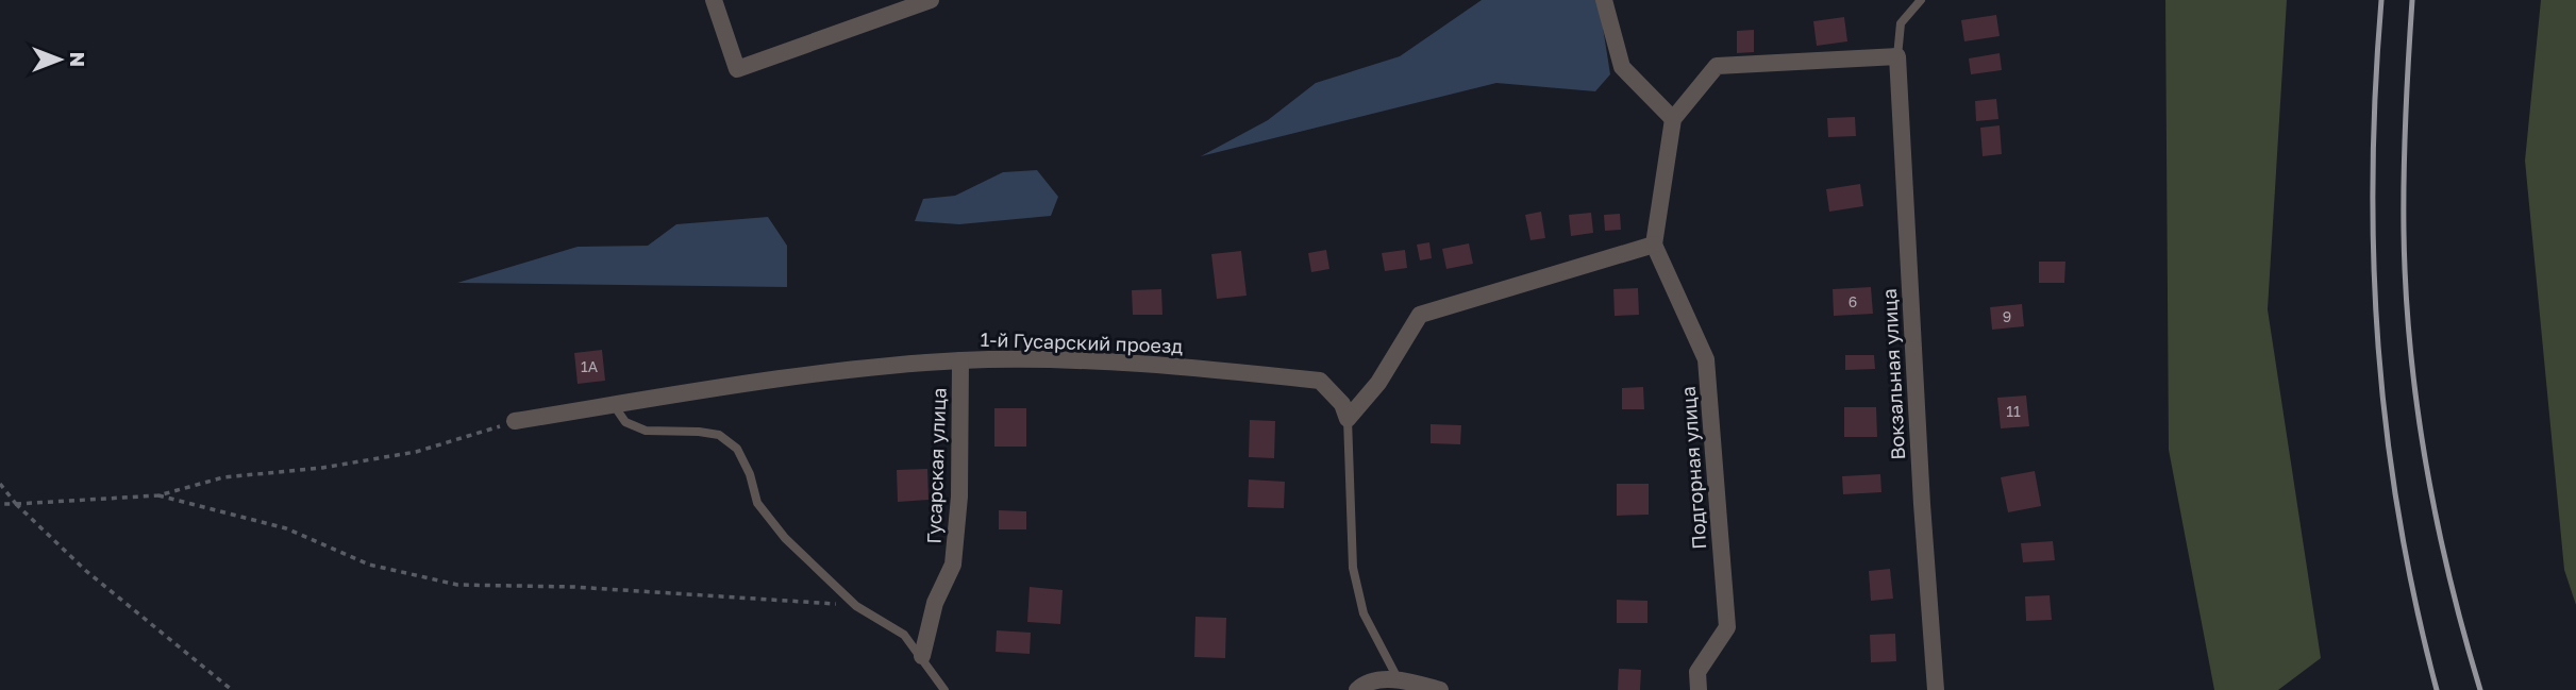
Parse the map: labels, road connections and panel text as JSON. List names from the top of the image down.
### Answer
{
  "streets": {
    "street": [
      "1-й Гусарский проезд",
      "Вокзальная улица",
      "Гусарская улица",
      "Подгорная улица"
    ]
  },
  "crossings": [
    ["1-й Гусарский проезд", "Гусарская улица"]
  ],
  "house_numbers": [
    "6",
    "9",
    "1А",
    "11"
  ],
  "north": "right"
}
